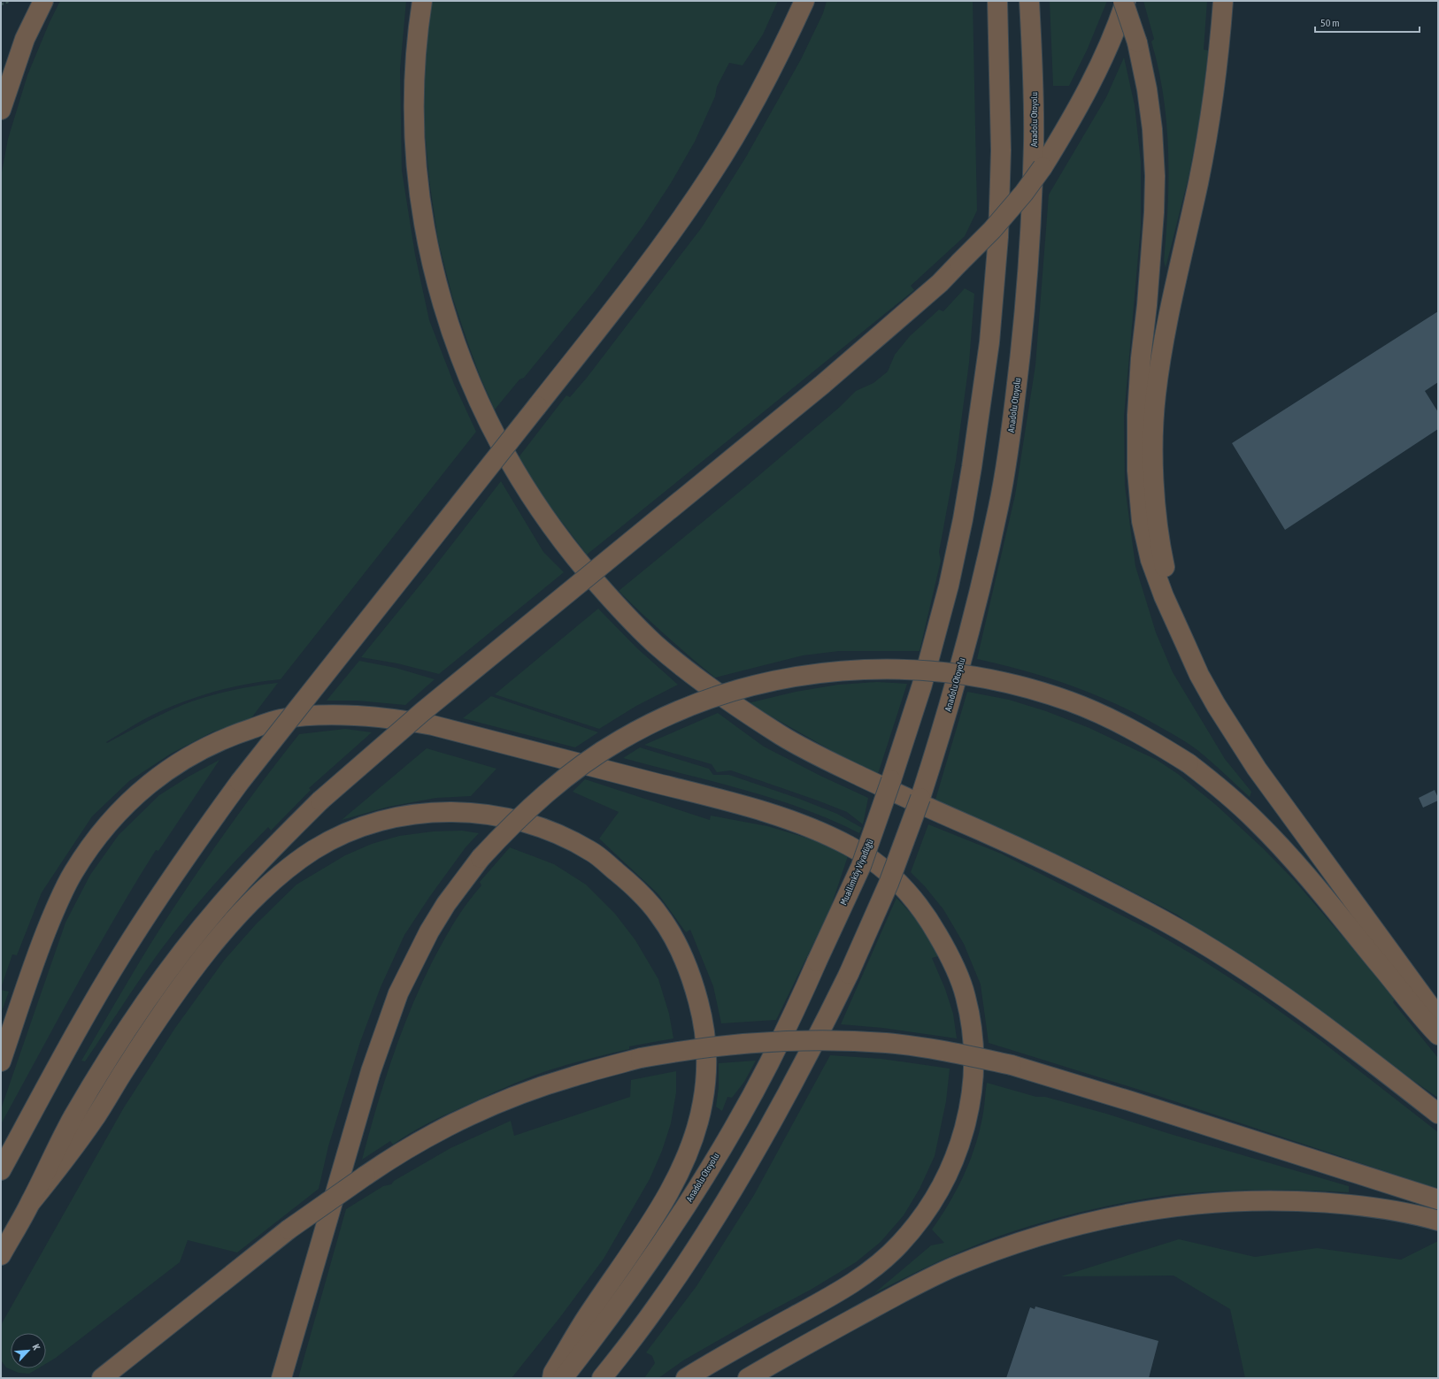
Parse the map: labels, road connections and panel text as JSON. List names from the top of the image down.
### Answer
{
  "streets": {
    "highway": ["Anadolu Otoyolu", "Muallimköy Viyadüğü"]
  },
  "crossings": [
    ["Anadolu Otoyolu", "Muallimköy Viyadüğü"]
  ],
  "scale_bar": "50 m",
  "north": "top right"
}
